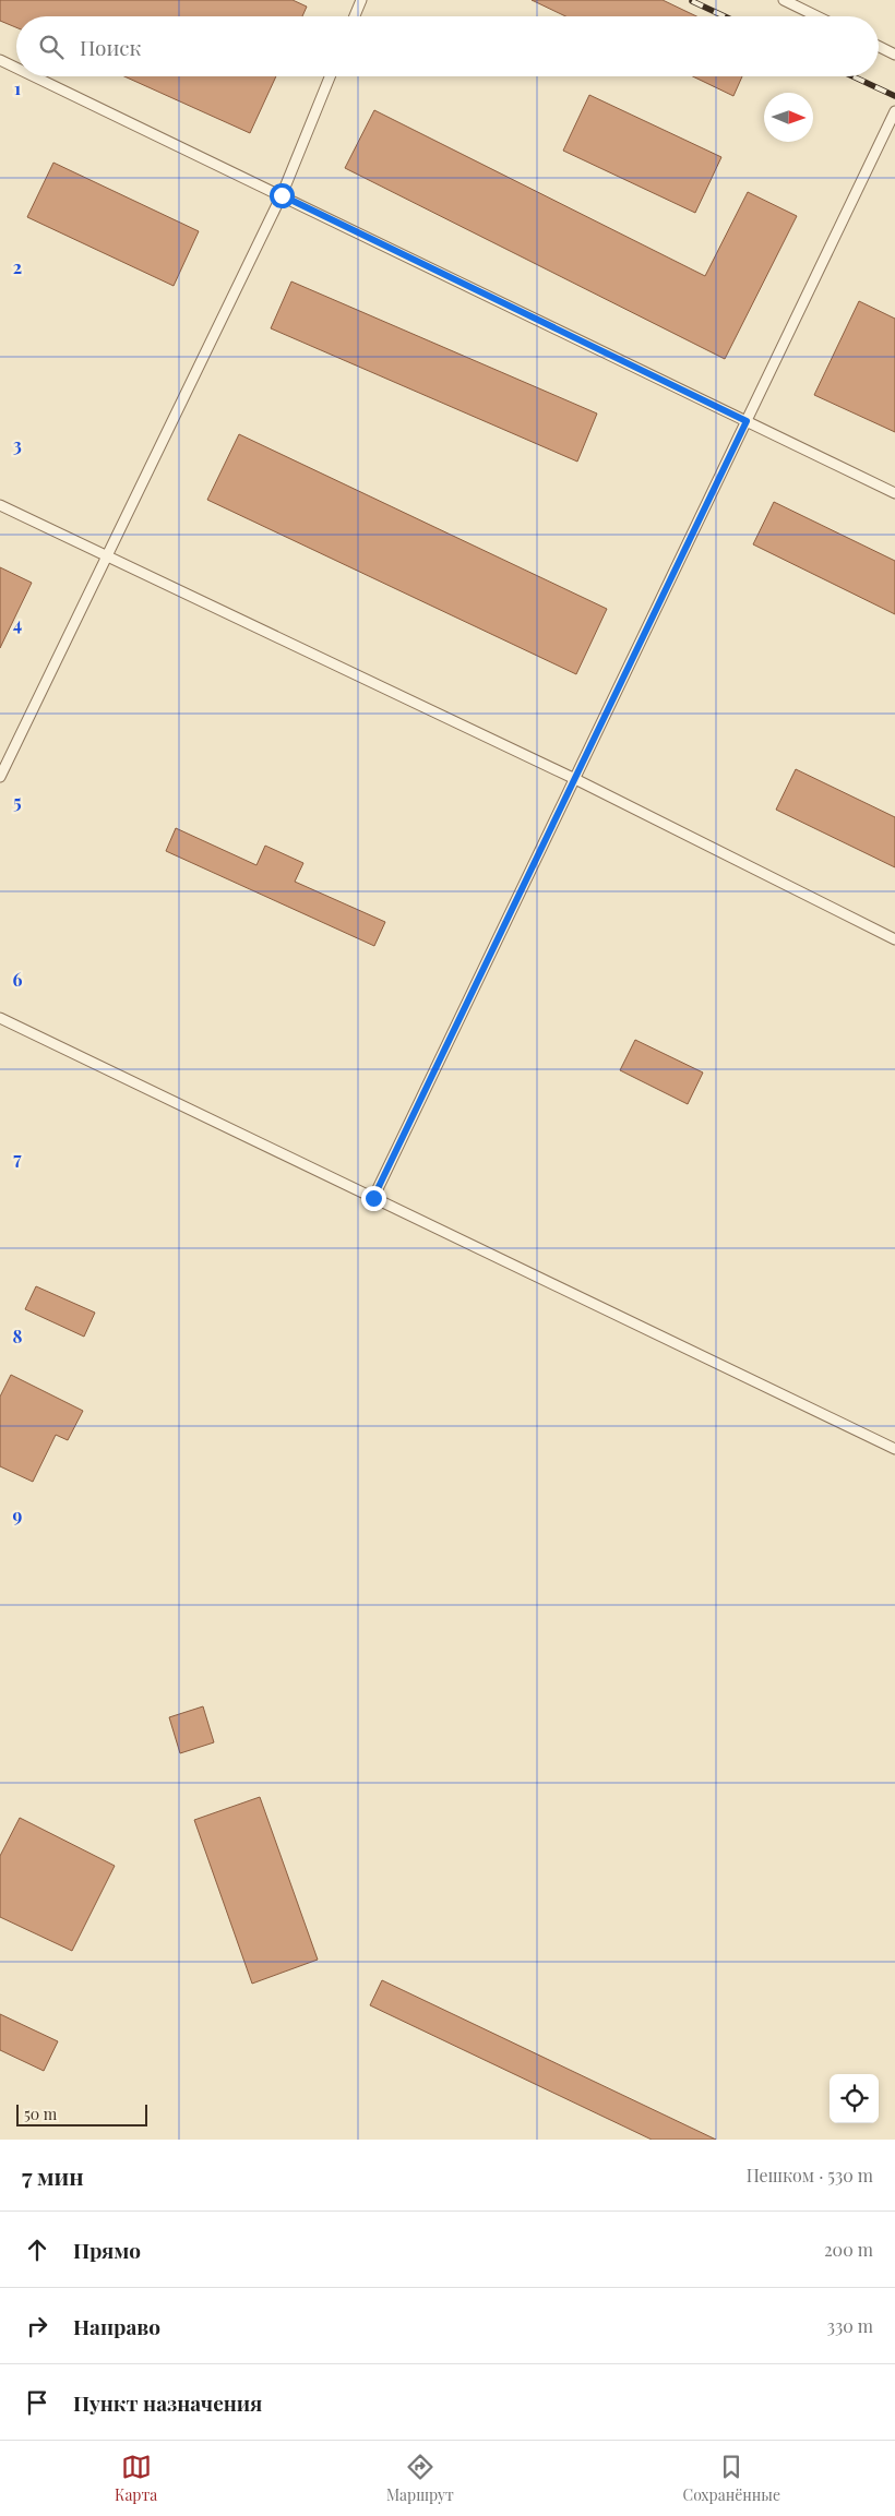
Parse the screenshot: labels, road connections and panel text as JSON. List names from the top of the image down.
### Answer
{
  "scale_bar": "50 m",
  "north": "right",
  "page": {
    "search": "Поиск",
    "scale": "50 m",
    "heading": ["7 мин", "Пешком · 530 m"],
    "list": [
      ["Прямо", "200 m"],
      ["Направо", "330 m"],
      "Пункт назначения"
    ],
    "nav": ["Карта", "Маршрут", "Сохранённые"]
  },
  "grid": {
    "rows": [
      "1",
      "2",
      "3",
      "4",
      "5",
      "6",
      "7",
      "8",
      "9"
    ]
  }
}
